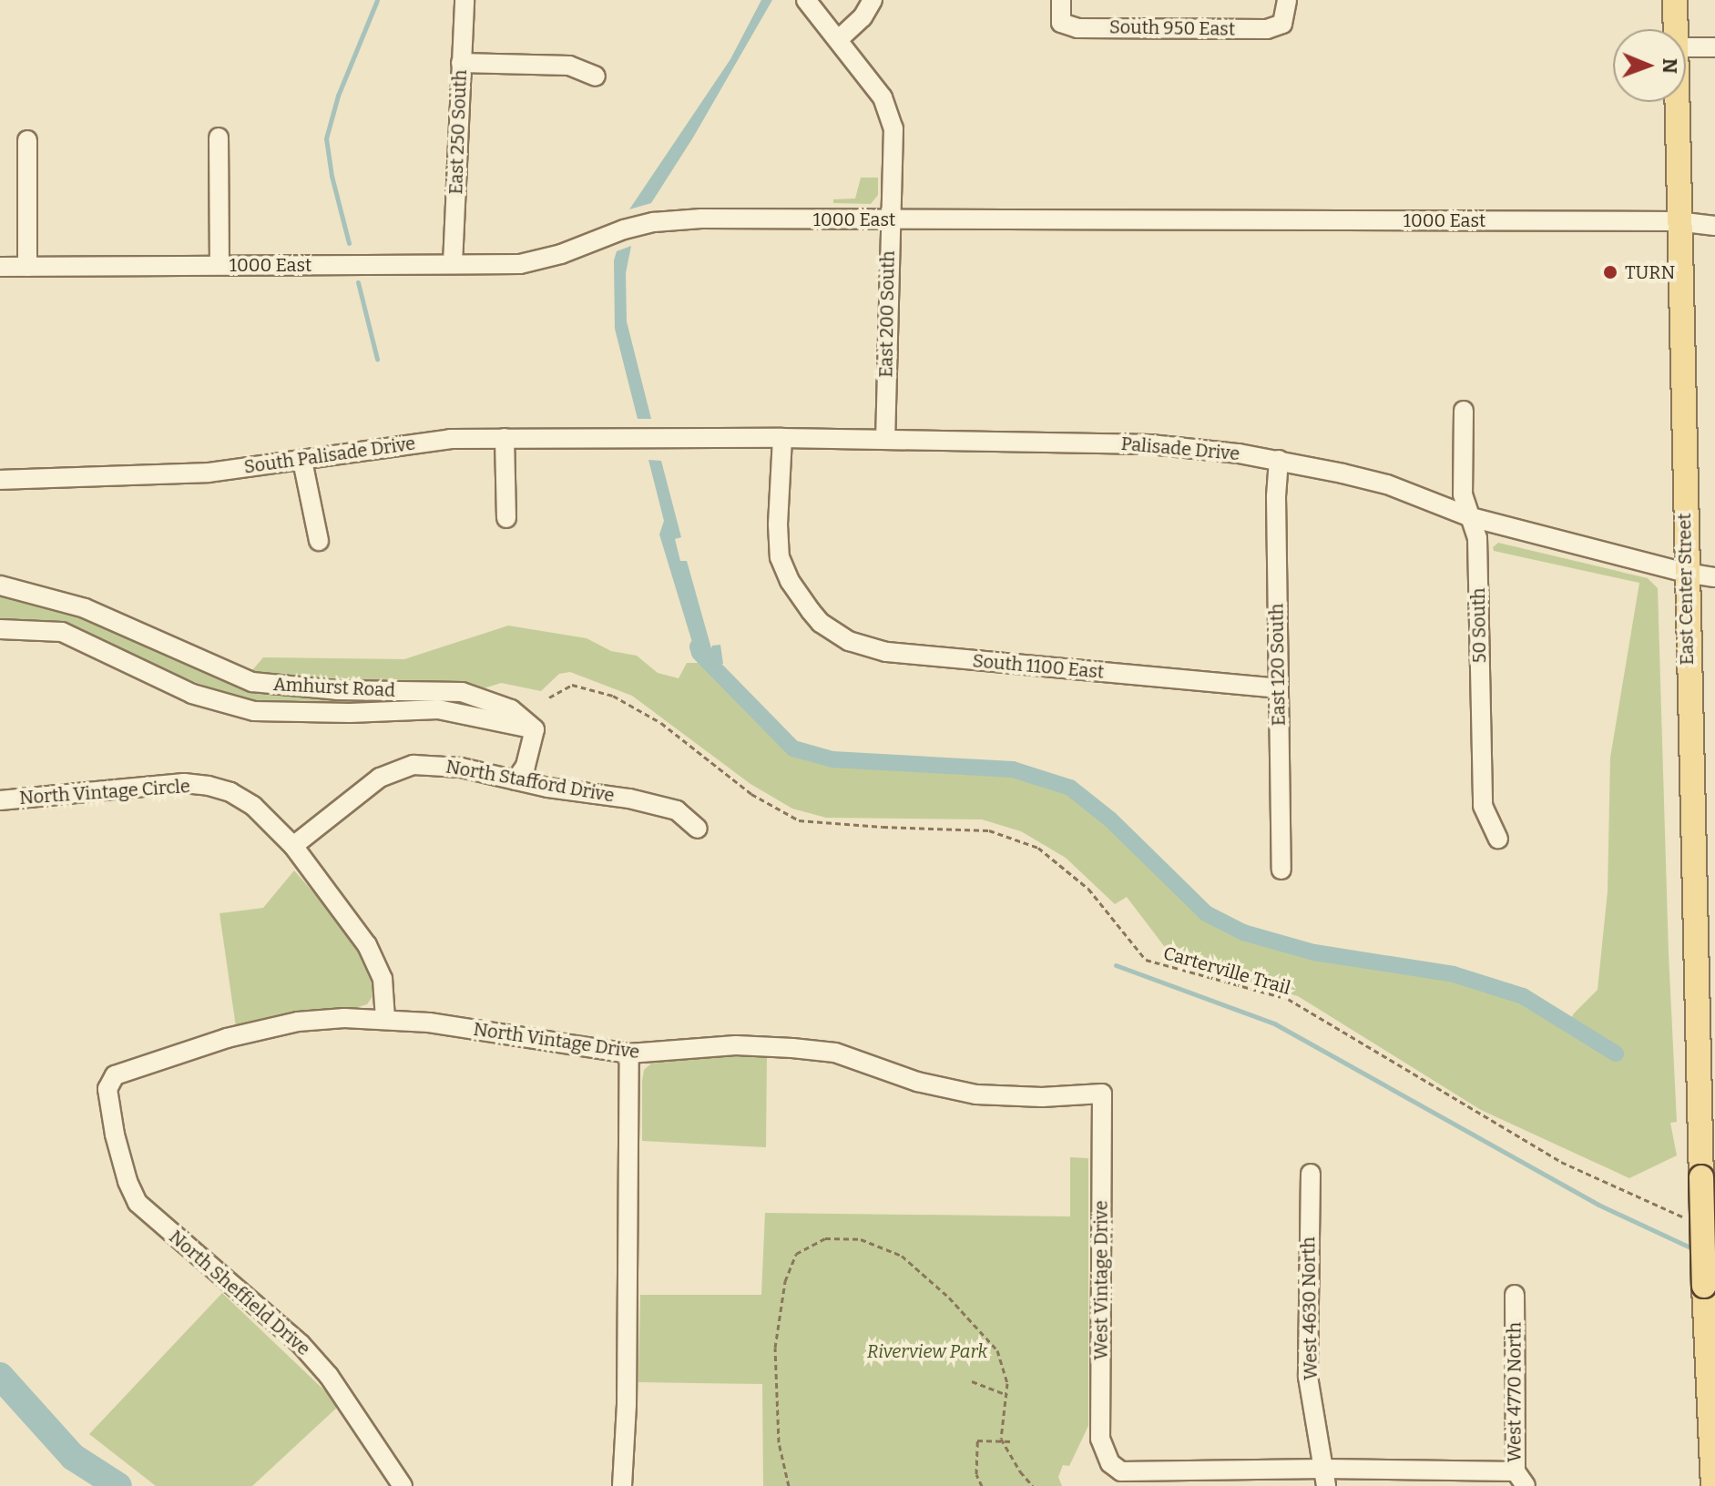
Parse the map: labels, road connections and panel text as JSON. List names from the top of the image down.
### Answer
{
  "streets": {
    "main road": ["East Center Street"],
    "street": [
      "South 950 East",
      "East 250 South",
      "1000 East",
      "East 200 South",
      "Palisade Drive",
      "South Palisade Drive",
      "50 South",
      "East 120 South",
      "South 1100 East",
      "Amhurst Road",
      "North Stafford Drive",
      "North Vintage Circle",
      "North Vintage Drive",
      "West Vintage Drive",
      "North Sheffield Drive",
      "West 4630 North",
      "West 4770 North"
    ],
    "path": ["Carterville Trail"]
  },
  "crossings": [
    ["East 250 South", "1000 East"],
    ["1000 East", "East 200 South"],
    ["1000 East", "East Center Street"],
    ["East 200 South", "Palisade Drive"],
    ["Palisade Drive", "South Palisade Drive"],
    ["Palisade Drive", "East Center Street"],
    ["Palisade Drive", "50 South"],
    ["Palisade Drive", "East 120 South"],
    ["Palisade Drive", "South 1100 East"],
    ["East 120 South", "South 1100 East"],
    ["North Stafford Drive", "North Vintage Circle"],
    ["North Vintage Circle", "North Vintage Drive"],
    ["North Vintage Drive", "West Vintage Drive"],
    ["North Vintage Drive", "North Sheffield Drive"]
  ],
  "parks": ["Riverview Park"],
  "places": ["TURN"],
  "north": "right"
}
